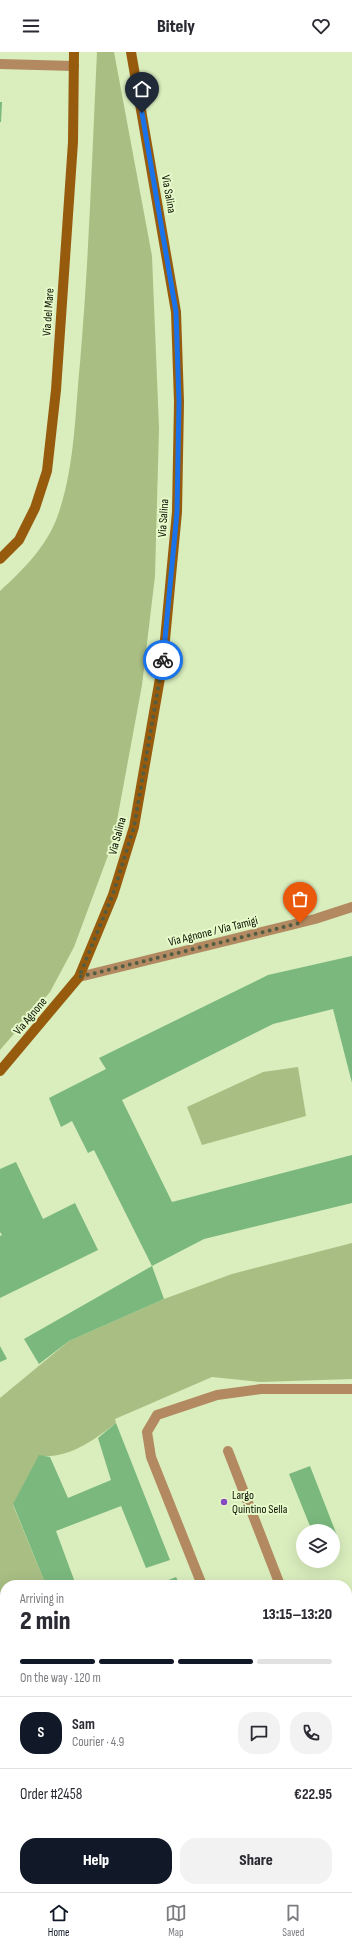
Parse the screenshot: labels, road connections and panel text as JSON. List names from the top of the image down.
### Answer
{
  "streets": {
    "main road": ["Via Salina", "Via del Mare", "Via Agnone"],
    "street": ["Via Agnone / Via Tamigi"]
  },
  "crossings": [
    ["Via Salina", "Via Agnone / Via Tamigi"],
    ["Via Salina", "Via Agnone"],
    ["Via Agnone / Via Tamigi", "Via Agnone"]
  ],
  "places": ["Largo Quintino Sella"],
  "page": {
    "header": "Bitely",
    "heading": ["2 min", "Arriving in", "13:15–13:20"],
    "panel": [
      "Sam",
      "Courier · 4.9",
      "Order #2458",
      "€22.95"
    ],
    "bar": "On the way · 120 m",
    "round": "S",
    "buttons": ["Help", "Share"],
    "tabs": ["Home", "Map", "Saved"]
  }
}
